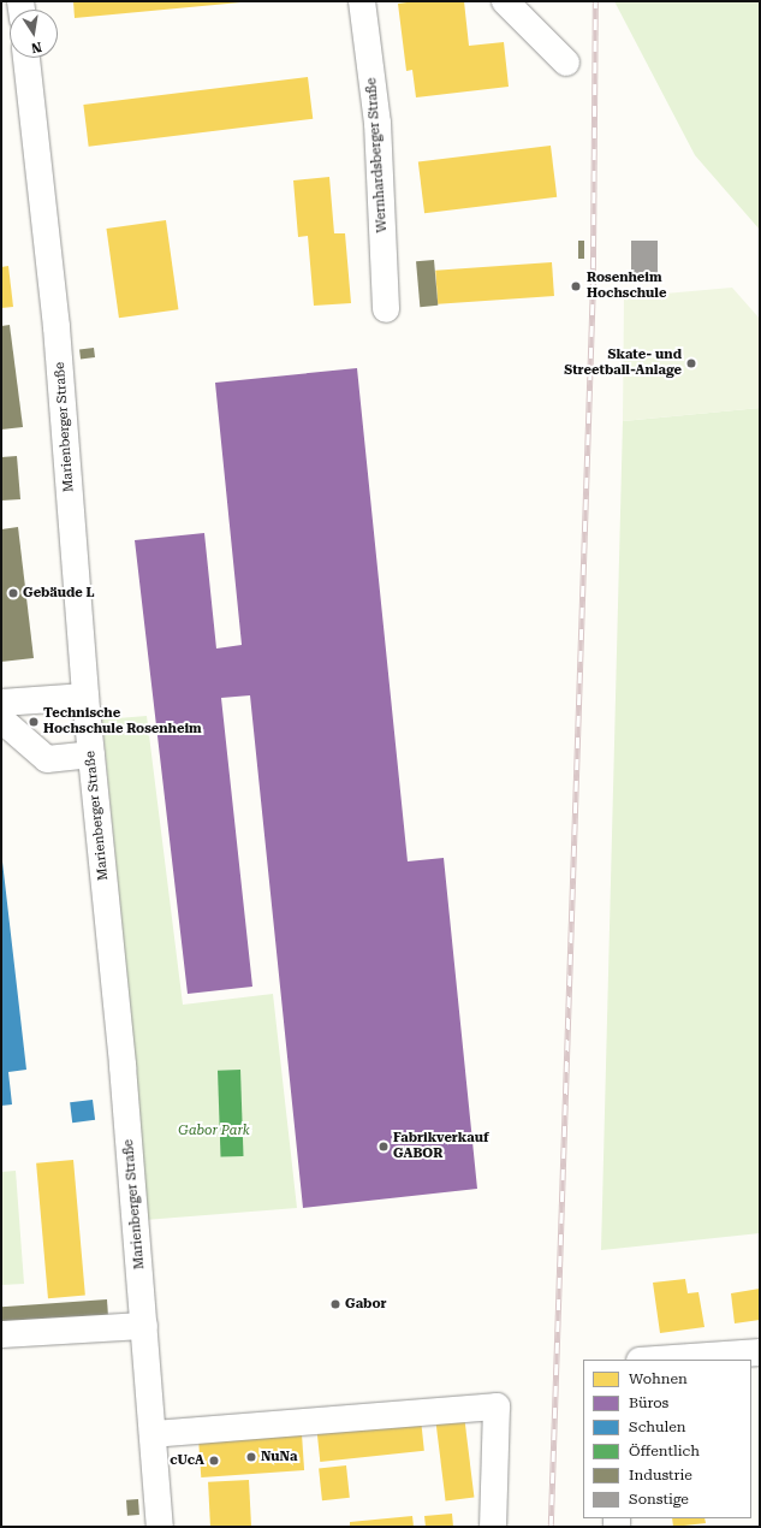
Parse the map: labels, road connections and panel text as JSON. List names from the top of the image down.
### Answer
{
  "streets": {
    "street": ["Wernhardsberger Straße", "Marienberger Straße"]
  },
  "parks": ["Gabor Park"],
  "places": [
    "Rosenheim Hochschule",
    "Skate- und Streetball-Anlage",
    "Gebäude L",
    "Technische Hochschule Rosenheim",
    "Fabrikverkauf GABOR",
    "Gabor",
    "NuNa",
    "cUcA"
  ],
  "legend": [
    "Wohnen",
    "Büros",
    "Schulen",
    "Öffentlich",
    "Industrie",
    "Sonstige"
  ],
  "north": "bottom"
}
